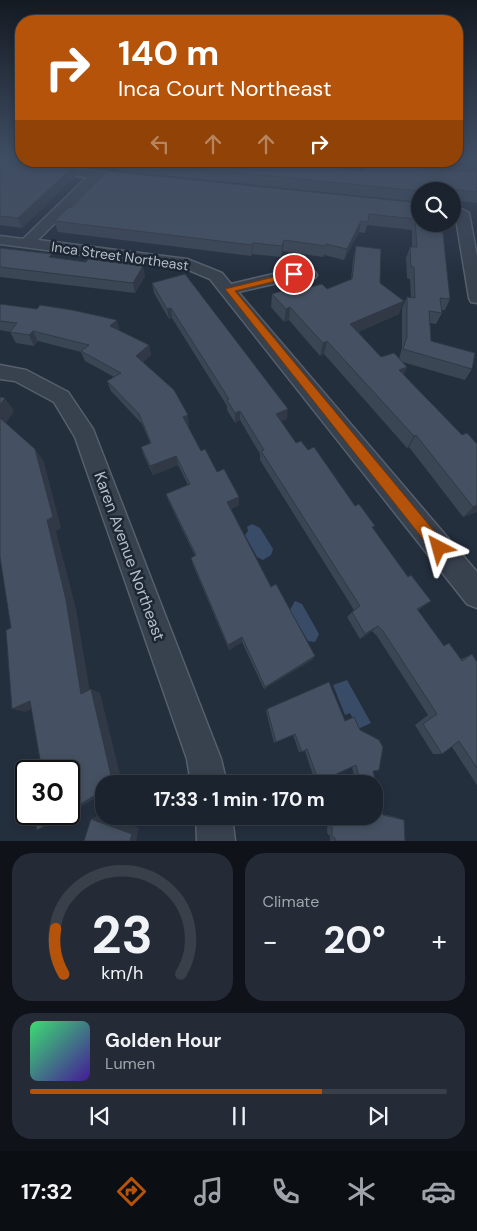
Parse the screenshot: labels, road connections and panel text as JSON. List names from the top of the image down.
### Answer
{
  "streets": {
    "street": ["Inca Street Northeast", "Karen Avenue Northeast"]
  },
  "page": {
    "turn": ["140 m", "Inca Court Northeast"],
    "limit": "30",
    "trip": "17:33 · 1 min · 170 m",
    "tile": "Climate",
    "heat": ["−", "20°", "+"],
    "song": ["Golden Hour", "Lumen"],
    "tabs": "17:32",
    "gauge": ["23", "km/h"]
  }
}
